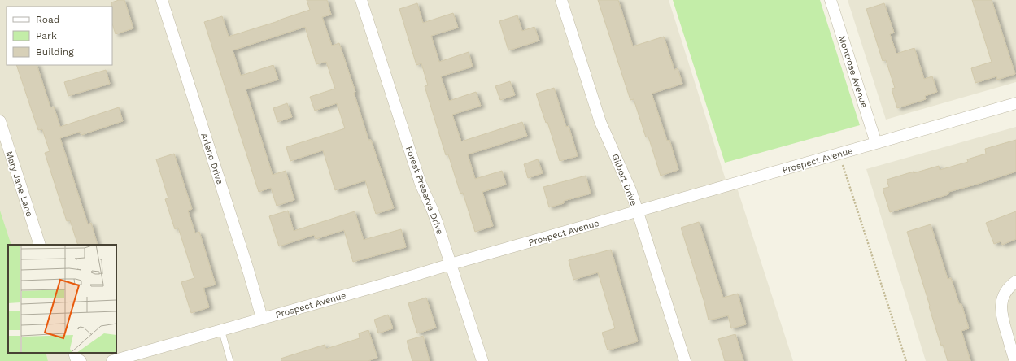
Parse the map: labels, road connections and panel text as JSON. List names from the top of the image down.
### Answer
{
  "streets": {
    "street": [
      "Montrose Avenue",
      "Arlene Drive",
      "Prospect Avenue",
      "Gilbert Drive",
      "Mary Jane Lane",
      "Forest Preserve Drive"
    ]
  },
  "crossings": [
    ["Montrose Avenue", "Prospect Avenue"],
    ["Arlene Drive", "Prospect Avenue"],
    ["Prospect Avenue", "Gilbert Drive"],
    ["Prospect Avenue", "Forest Preserve Drive"]
  ],
  "legend": ["Road", "Park", "Building"]
}
